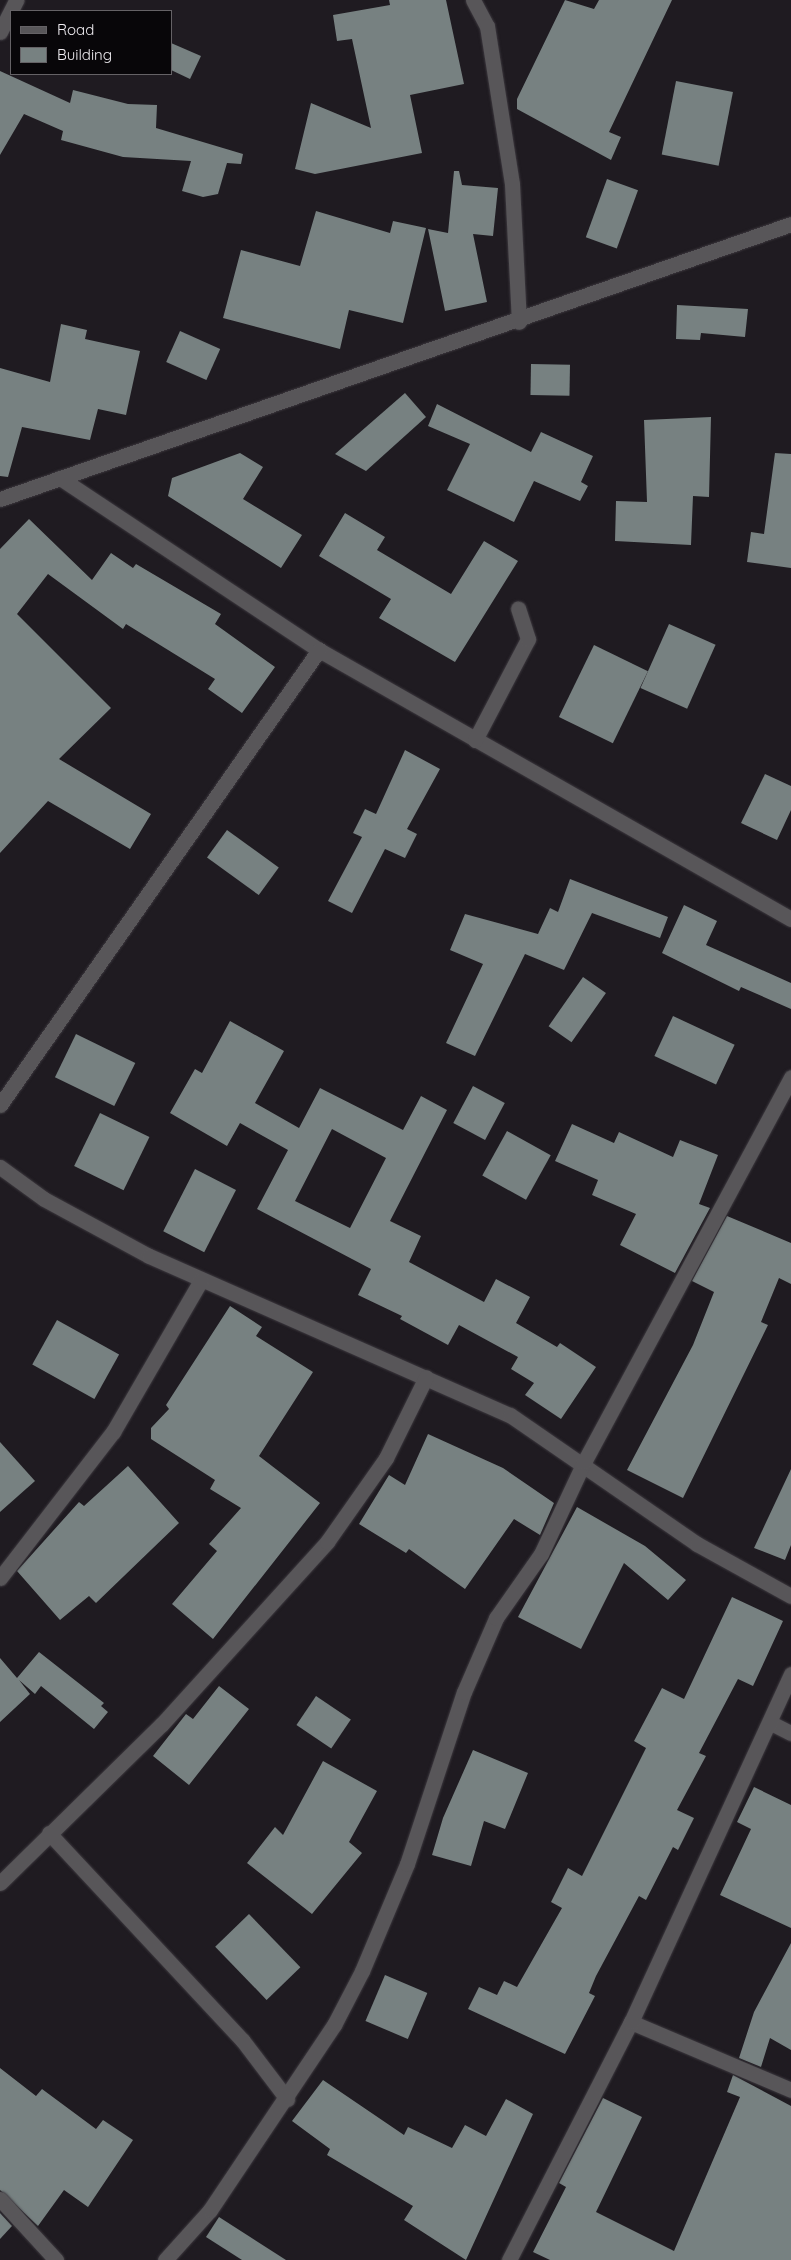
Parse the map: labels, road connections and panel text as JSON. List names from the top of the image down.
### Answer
{
  "legend": ["Road", "Building"]
}
